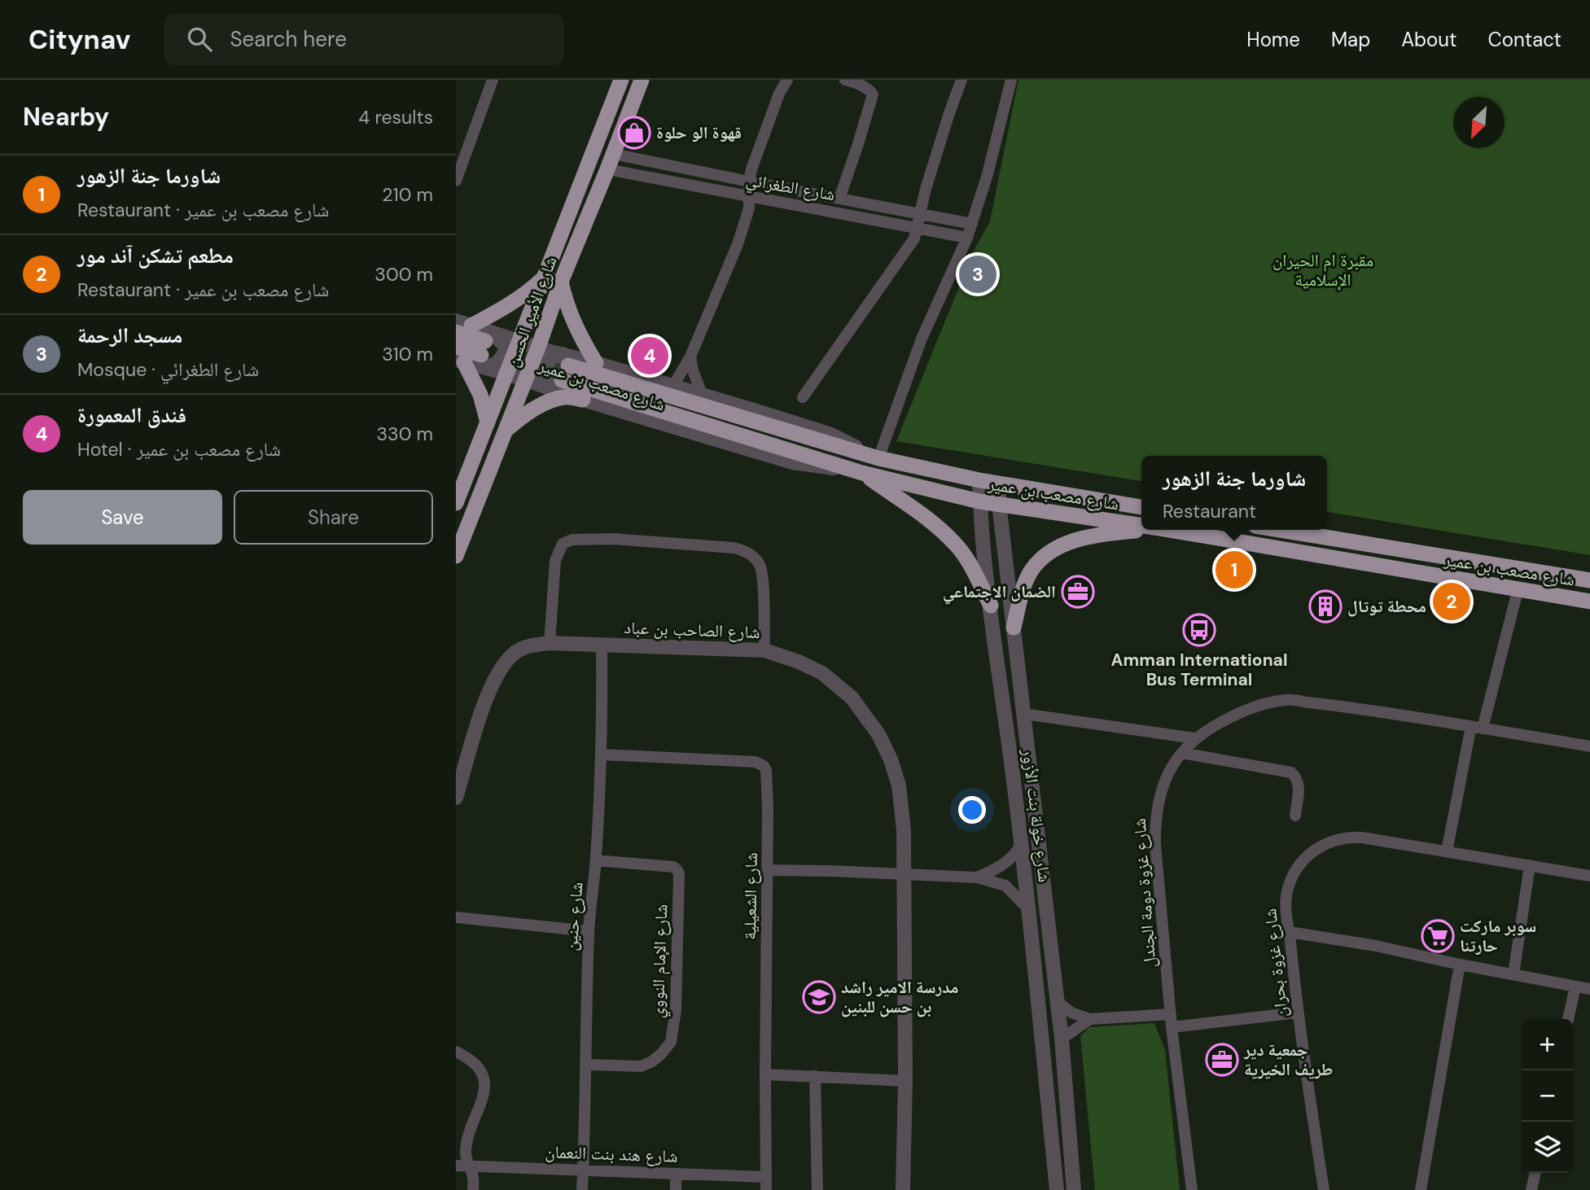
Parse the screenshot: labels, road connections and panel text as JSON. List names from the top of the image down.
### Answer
{
  "streets": {
    "highway": ["شارع الأمير الحسن", "شارع مصعب بن عمير"],
    "street": [
      "شارع الطغرائي",
      "شارع الصاحب بن عباد",
      "شارع خولة بنت الأزور",
      "شارع غزوة دومة الجندل",
      "شارع الشعيلية",
      "شارع حنين",
      "شارع الإمام النووي",
      "شارع غزوة بحران",
      "شارع هند بنت النعمان"
    ]
  },
  "crossings": [
    ["شارع الطغرائي", "شارع الأمير الحسن"],
    ["شارع الأمير الحسن", "شارع مصعب بن عمير"],
    ["شارع مصعب بن عمير", "شارع خولة بنت الأزور"],
    ["شارع الصاحب بن عباد", "شارع حنين"],
    ["شارع الشعيلية", "شارع حنين"],
    ["شارع الشعيلية", "شارع هند بنت النعمان"],
    ["شارع حنين", "شارع الإمام النووي"],
    ["شارع حنين", "شارع هند بنت النعمان"]
  ],
  "parks": ["مقبرة ام الحيران الإسلامية"],
  "places": {
    "shop": ["قهوة الو حلوة"],
    "office": ["الضمان الاجتماعي", "جمعية دير طريف الخيرية"],
    "building": ["محطة توتال"],
    "bus stop": ["Amman International Bus Terminal"],
    "supermarket": ["سوبر ماركت حارتنا"],
    "school or university": ["مدرسة الامير راشد بن حسن للبنين"]
  },
  "north": "bottom left",
  "page": {
    "header": "Citynav",
    "search": "Search here",
    "nav": [
      "Home",
      "Map",
      "About",
      "Contact"
    ],
    "heading": ["Nearby", "4 results"],
    "list": [
      {
        "mark": "1",
        "name": "شاورما جنة الزهور",
        "note": "Restaurant · شارع مصعب بن عمير",
        "value": "210 m"
      },
      {
        "mark": "2",
        "name": "مطعم تشكن آند مور",
        "note": "Restaurant · شارع مصعب بن عمير",
        "value": "300 m"
      },
      {
        "mark": "3",
        "name": "مسجد الرحمة",
        "note": "Mosque · شارع الطغرائي",
        "value": "310 m"
      },
      {
        "mark": "4",
        "name": "فندق المعمورة",
        "note": "Hotel · شارع مصعب بن عمير",
        "value": "330 m"
      }
    ],
    "pins": [
      "3",
      "4",
      "1",
      "2"
    ],
    "popup": ["شاورما جنة الزهور", "Restaurant"],
    "buttons": ["Save", "Share"],
    "map_buttons": ["+", "−"]
  }
}
